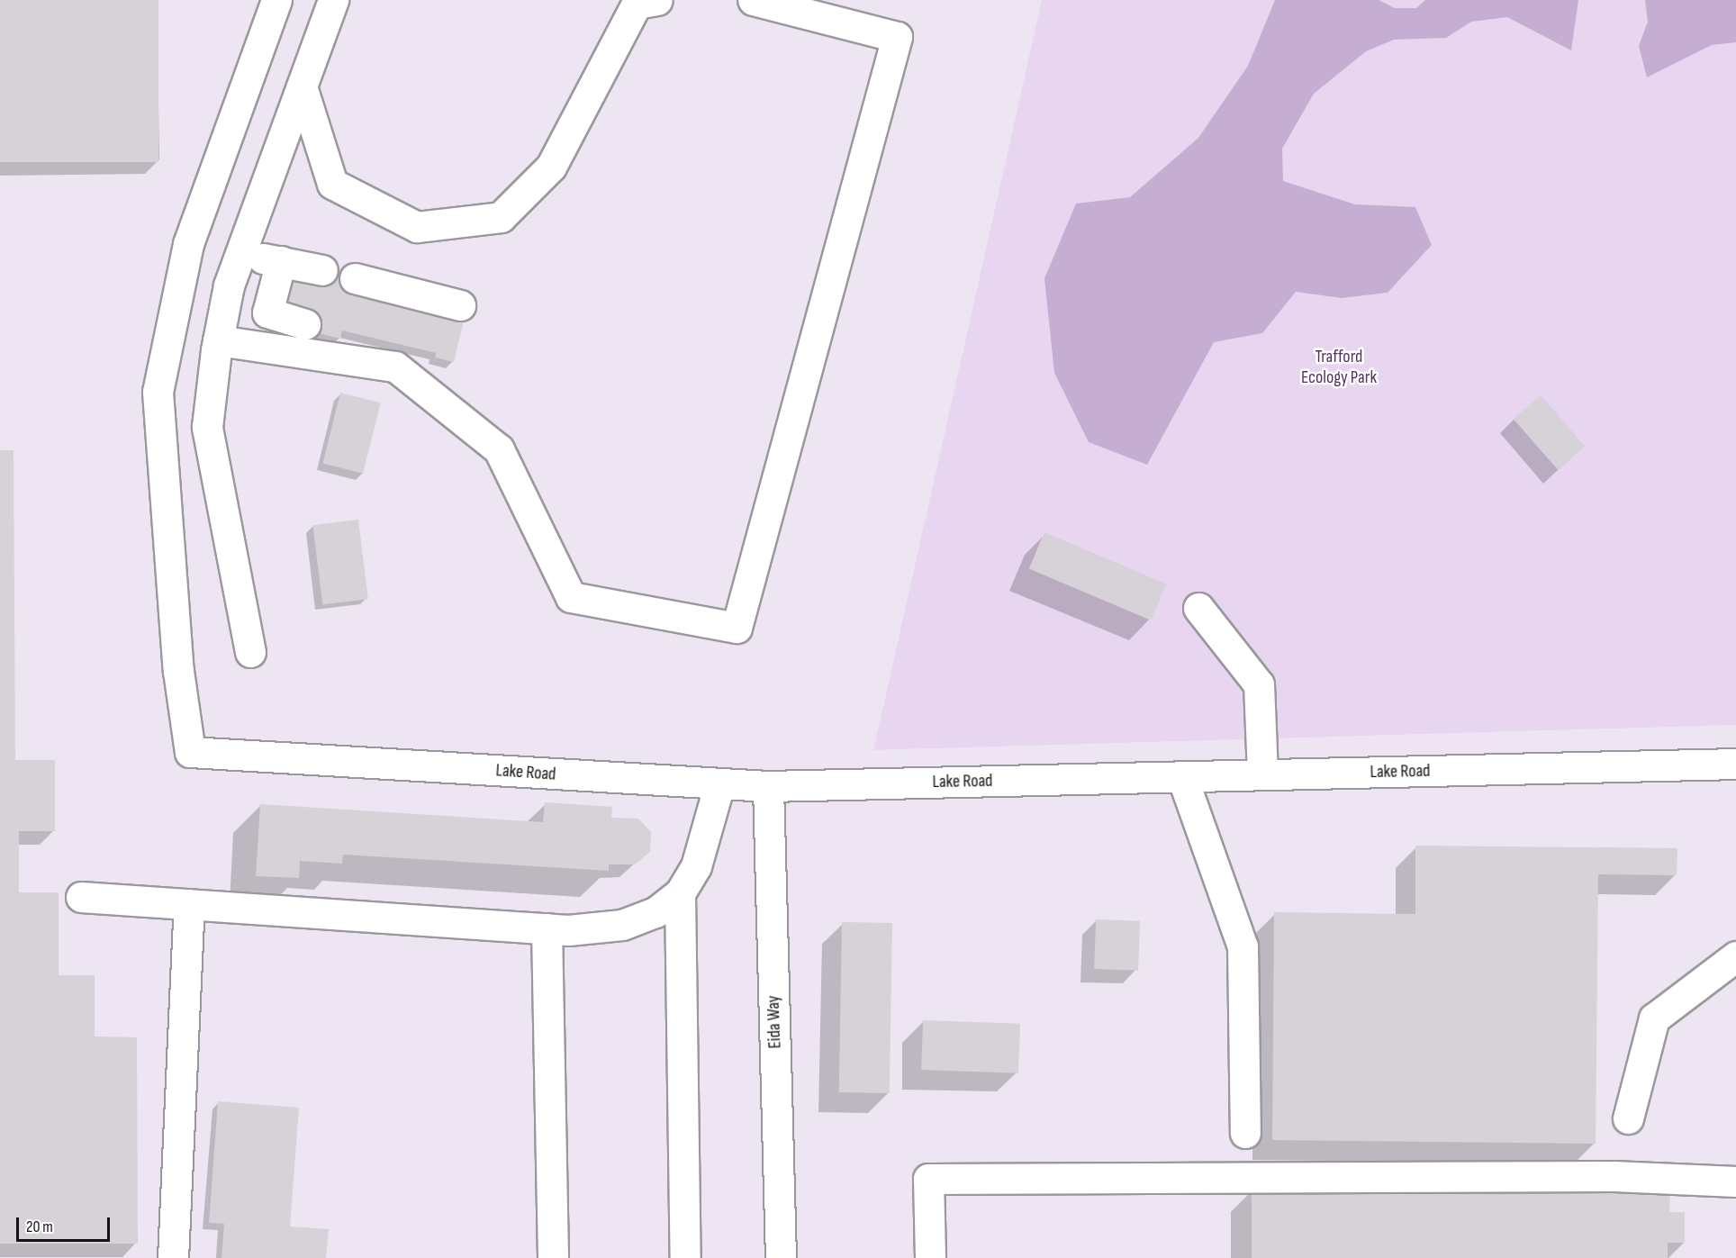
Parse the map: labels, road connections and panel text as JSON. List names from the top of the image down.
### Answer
{
  "streets": {
    "street": ["Lake Road", "Eida Way"]
  },
  "crossings": [
    ["Lake Road", "Eida Way"]
  ],
  "parks": ["Trafford Ecology Park"],
  "scale_bar": "20 m"
}
